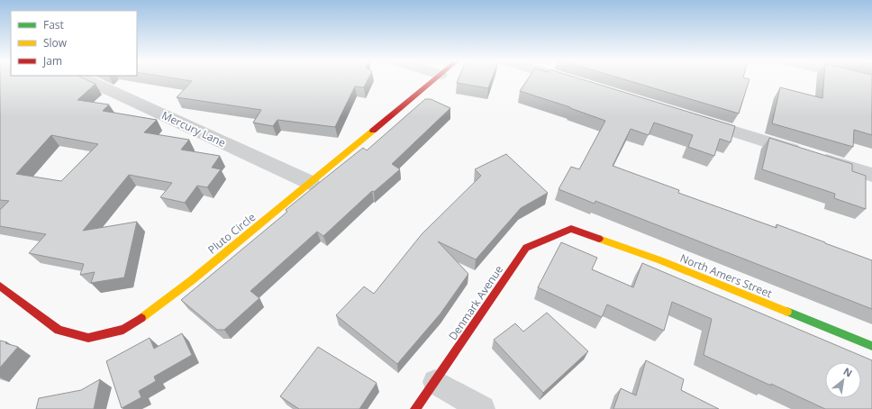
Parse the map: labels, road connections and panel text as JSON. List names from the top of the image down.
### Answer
{
  "streets": {
    "street": [
      "Mercury Lane",
      "Pluto Circle",
      "North Amers Street",
      "Denmark Avenue"
    ]
  },
  "crossings": [
    ["Mercury Lane", "Pluto Circle"],
    ["North Amers Street", "Denmark Avenue"]
  ],
  "legend": ["Fast", "Slow", "Jam"],
  "north": "top right"
}
